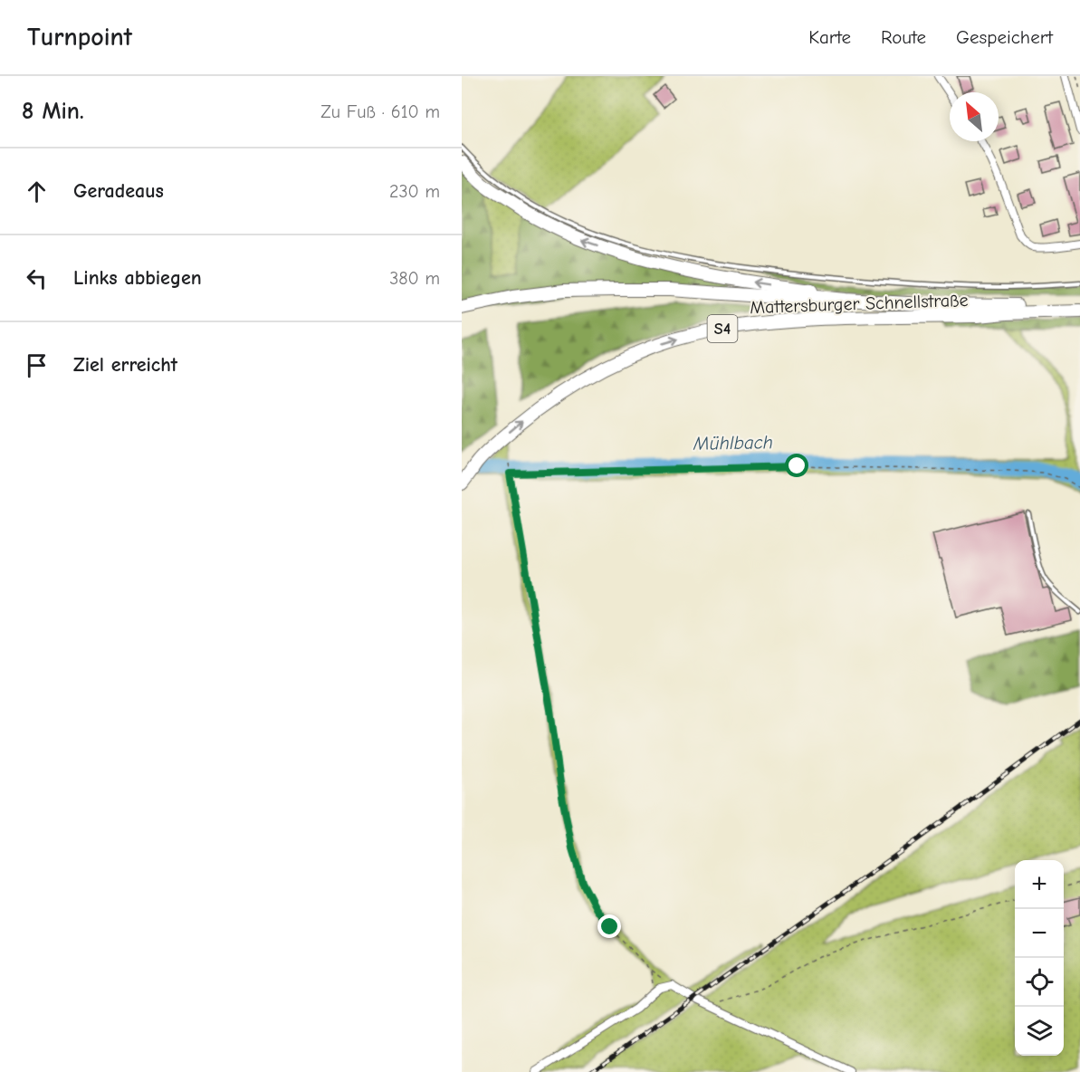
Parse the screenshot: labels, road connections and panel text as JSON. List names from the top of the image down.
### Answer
{
  "streets": {
    "highway": ["Mattersburger Schnellstraße", "S4"]
  },
  "water": ["Mühlbach"],
  "north": "top left",
  "page": {
    "header": "Turnpoint",
    "nav": ["Karte", "Route", "Gespeichert"],
    "heading": ["8 Min.", "Zu Fuß · 610 m"],
    "list": [
      ["Geradeaus", "230 m"],
      ["Links abbiegen", "380 m"],
      "Ziel erreicht"
    ],
    "map_buttons": ["+", "−"]
  }
}
